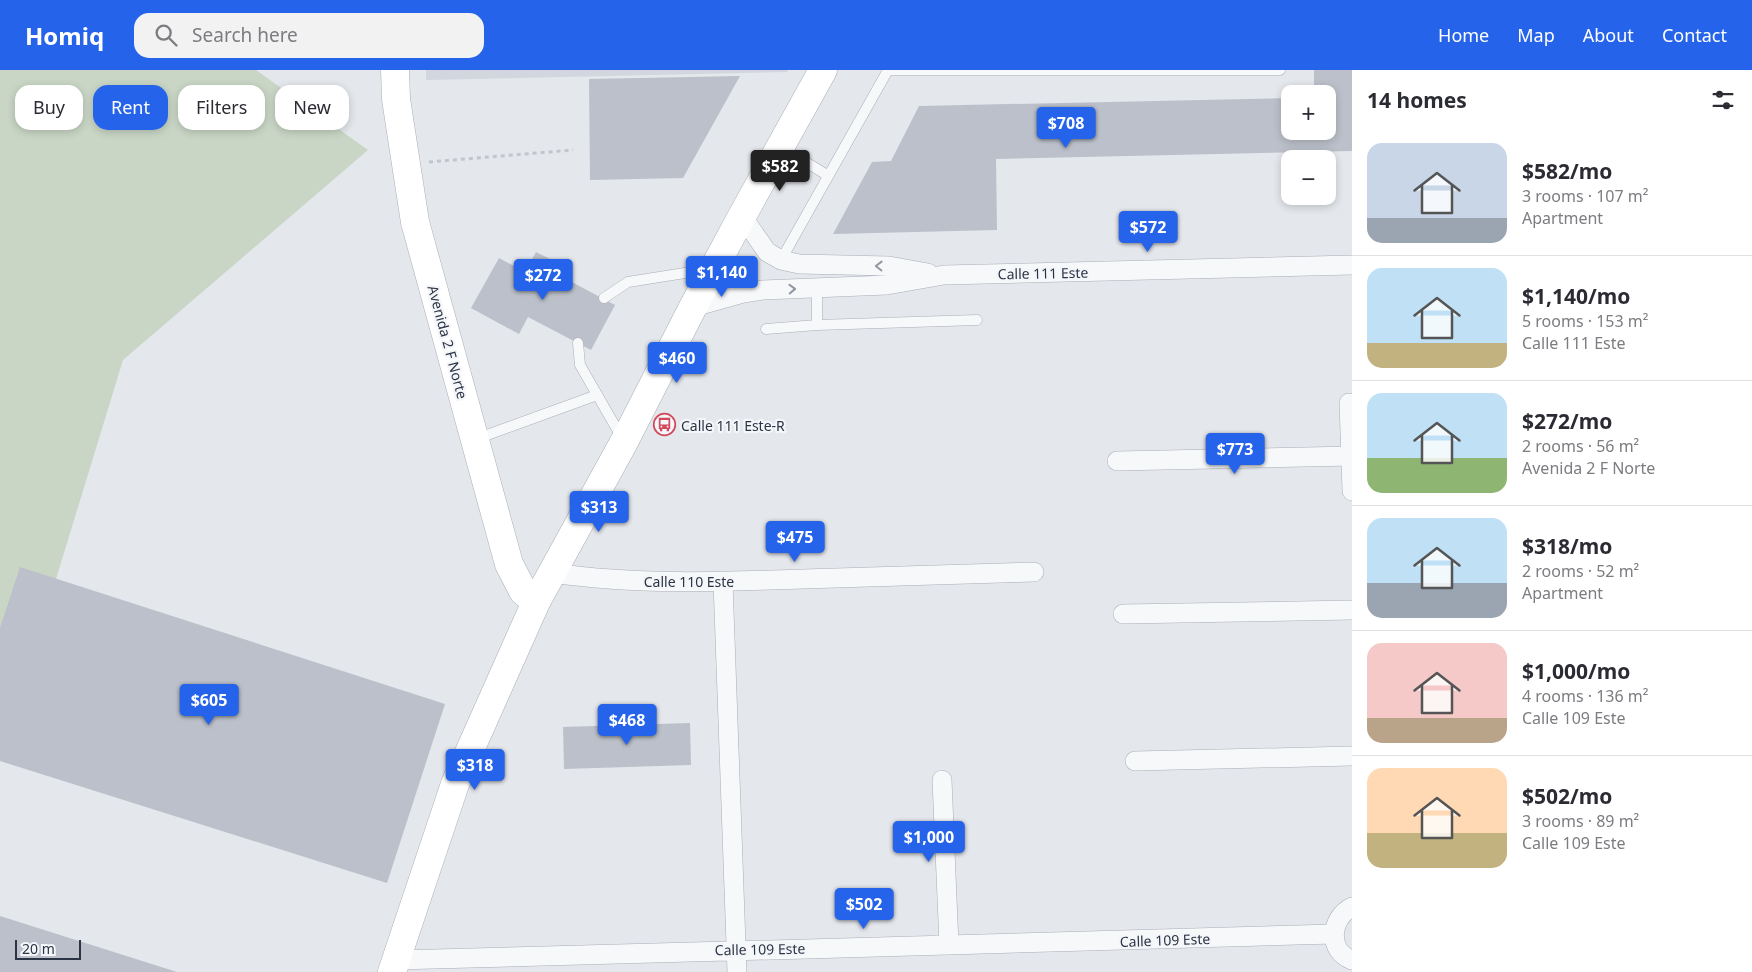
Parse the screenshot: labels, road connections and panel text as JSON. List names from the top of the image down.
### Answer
{
  "streets": {
    "main road": ["Avenida 2 F Norte"],
    "street": ["Calle 111 Este", "Calle 110 Este", "Calle 109 Este"]
  },
  "places": {
    "bus stop": ["Calle 111 Este-R"]
  },
  "scale_bar": "20 m",
  "page": {
    "header": "Homiq",
    "search": "Search here",
    "nav": [
      "Home",
      "Map",
      "About",
      "Contact"
    ],
    "heading": "14 homes",
    "map_buttons": ["+", "−"],
    "chip": [
      "Buy",
      "Rent",
      "Filters",
      "New"
    ],
    "price": [
      "$708",
      "$582",
      "$572",
      "$1,140",
      "$272",
      "$460",
      "$773",
      "$313",
      "$475",
      "$605",
      "$468",
      "$318",
      "$1,000",
      "$502"
    ],
    "list": [
      {
        "name": "$582/mo",
        "note": "3 rooms · 107 m² · Apartment"
      },
      {
        "name": "$1,140/mo",
        "note": "5 rooms · 153 m² · Calle 111 Este"
      },
      {
        "name": "$272/mo",
        "note": "2 rooms · 56 m² · Avenida 2 F Norte"
      },
      {
        "name": "$318/mo",
        "note": "2 rooms · 52 m² · Apartment"
      },
      {
        "name": "$1,000/mo",
        "note": "4 rooms · 136 m² · Calle 109 Este"
      },
      {
        "name": "$502/mo",
        "note": "3 rooms · 89 m² · Calle 109 Este"
      }
    ],
    "scale": "20 m"
  }
}
